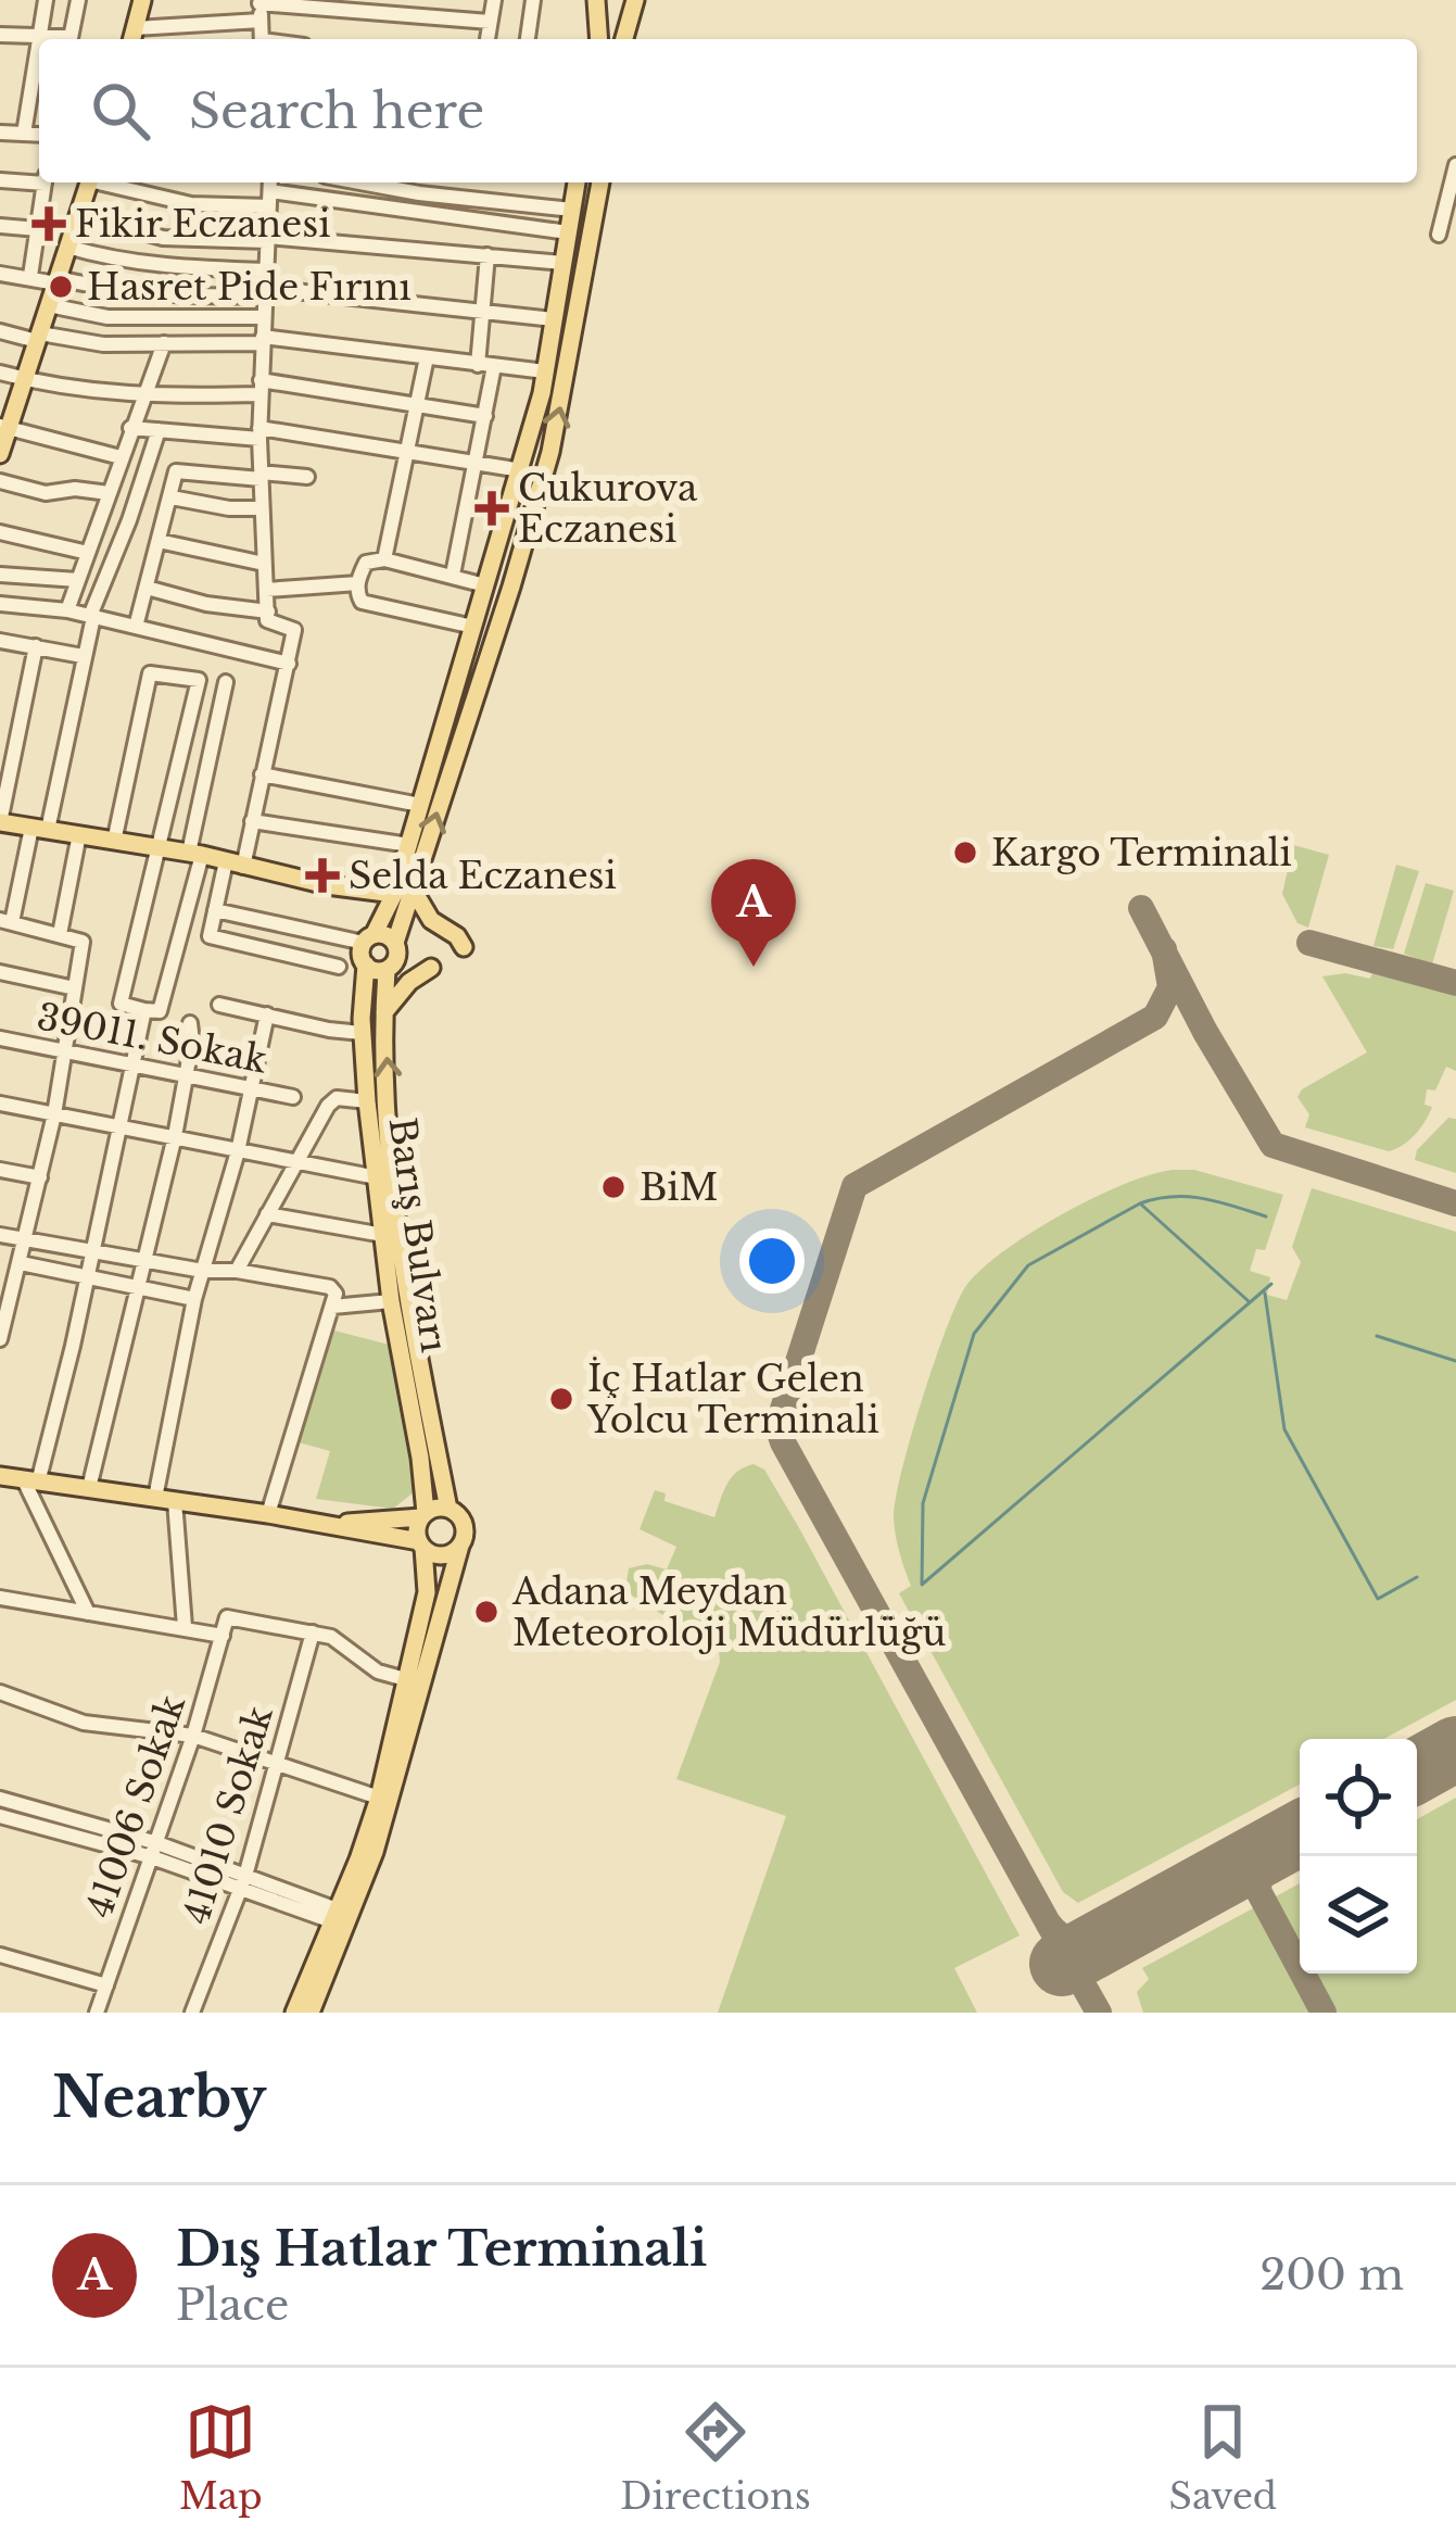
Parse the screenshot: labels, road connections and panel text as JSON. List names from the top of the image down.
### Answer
{
  "streets": {
    "main road": ["Barış Bulvarı"],
    "street": ["39011. Sokak", "41006 Sokak", "41010 Sokak"]
  },
  "crossings": [
    ["41006 Sokak", "41010 Sokak"]
  ],
  "places": {
    "health": ["Fikir Eczanesi", "Cukurova Eczanesi", "Selda Eczanesi"],
    "other": [
      "Hasret Pide Fırını",
      "Kargo Terminali",
      "BiM",
      "İç Hatlar Gelen Yolcu Terminali",
      "Adana Meydan Meteoroloji Müdürlüğü"
    ]
  },
  "page": {
    "search": "Search here",
    "pins": "A",
    "heading": "Nearby",
    "list": [
      {
        "mark": "A",
        "name": "Dış Hatlar Terminali",
        "note": "Place",
        "value": "200 m"
      }
    ],
    "nav": ["Map", "Directions", "Saved"]
  }
}
